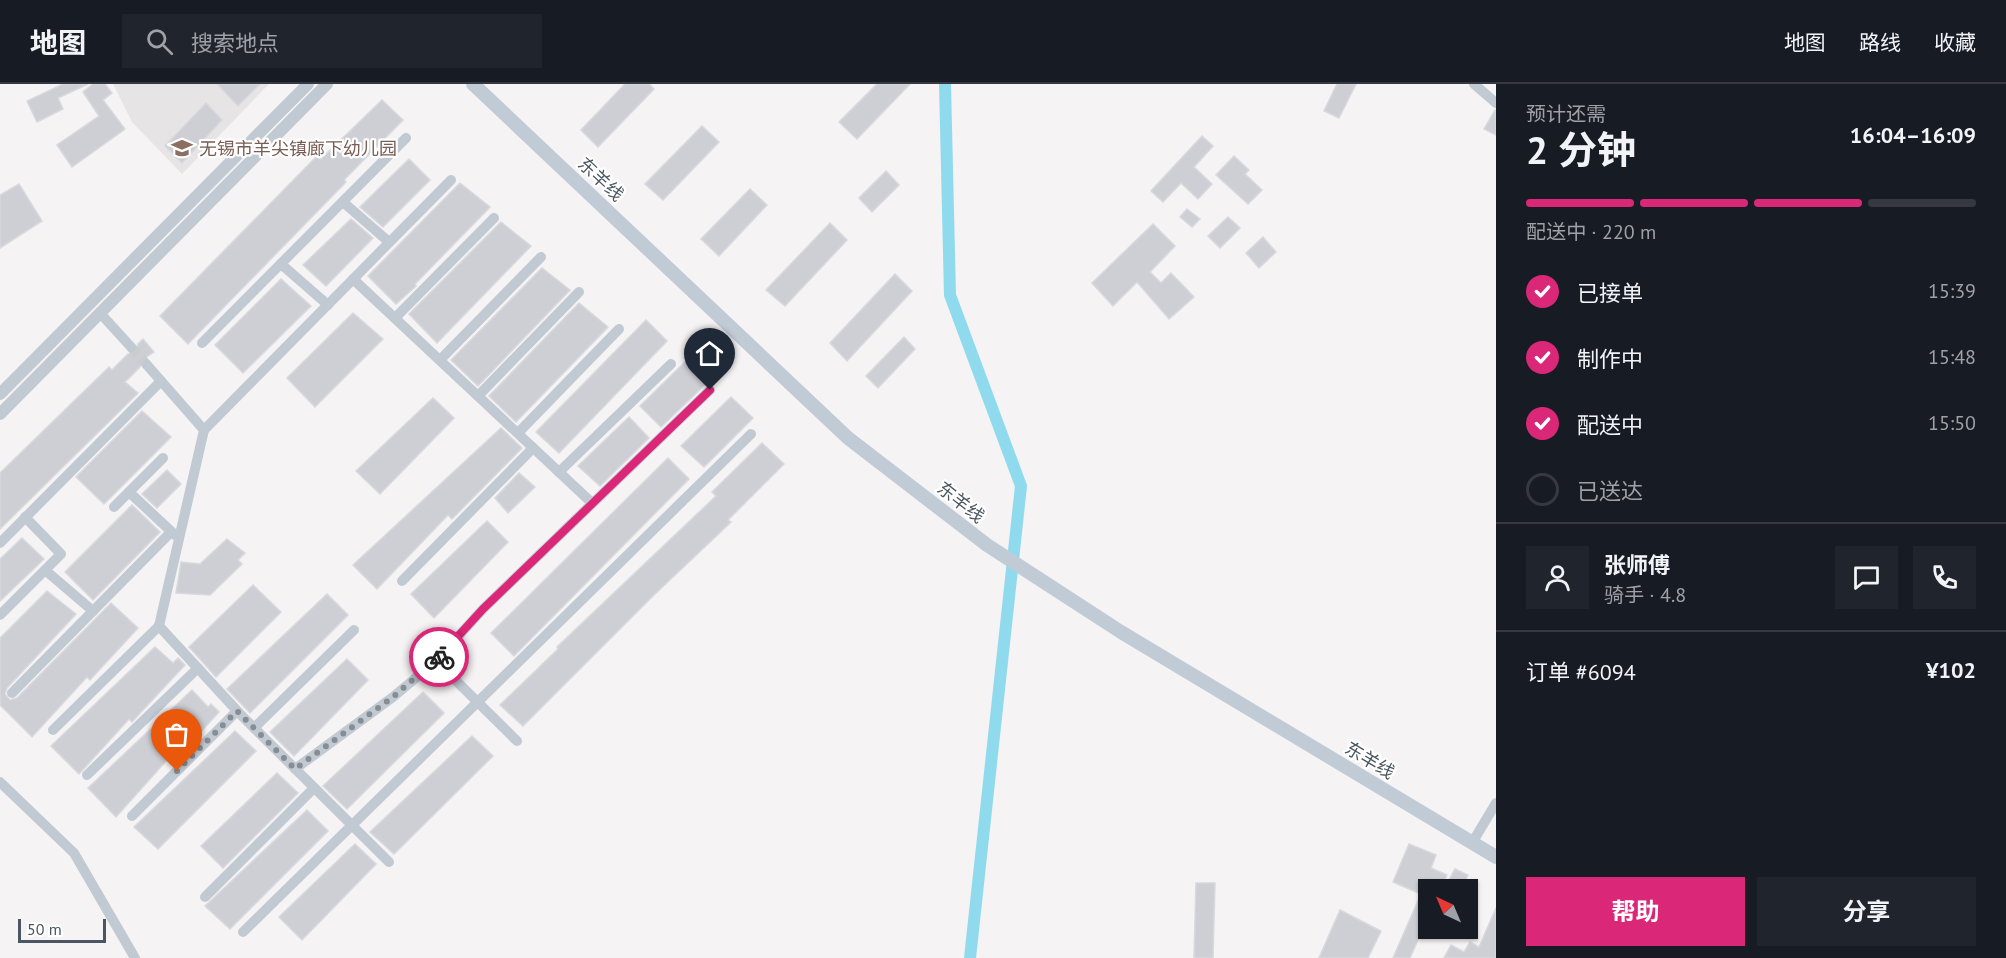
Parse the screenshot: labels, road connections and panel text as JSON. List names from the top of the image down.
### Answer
{
  "streets": {
    "main road": ["东羊线"]
  },
  "places": {
    "school or university": ["无锡市羊尖镇廊下幼儿园"]
  },
  "scale_bar": "50 m",
  "north": "top left",
  "page": {
    "header": "地图",
    "search": "搜索地点",
    "nav": ["地图", "路线", "收藏"],
    "heading": ["2 分钟", "预计还需", "16:04–16:09"],
    "panel": [
      "张师傅",
      "骑手 · 4.8",
      "订单 #6094",
      "¥102"
    ],
    "bar": "配送中 · 220 m",
    "list": [
      ["已接单", "15:39"],
      ["制作中", "15:48"],
      ["配送中", "15:50"],
      "已送达"
    ],
    "buttons": ["帮助", "分享"],
    "scale": "50 m"
  }
}
